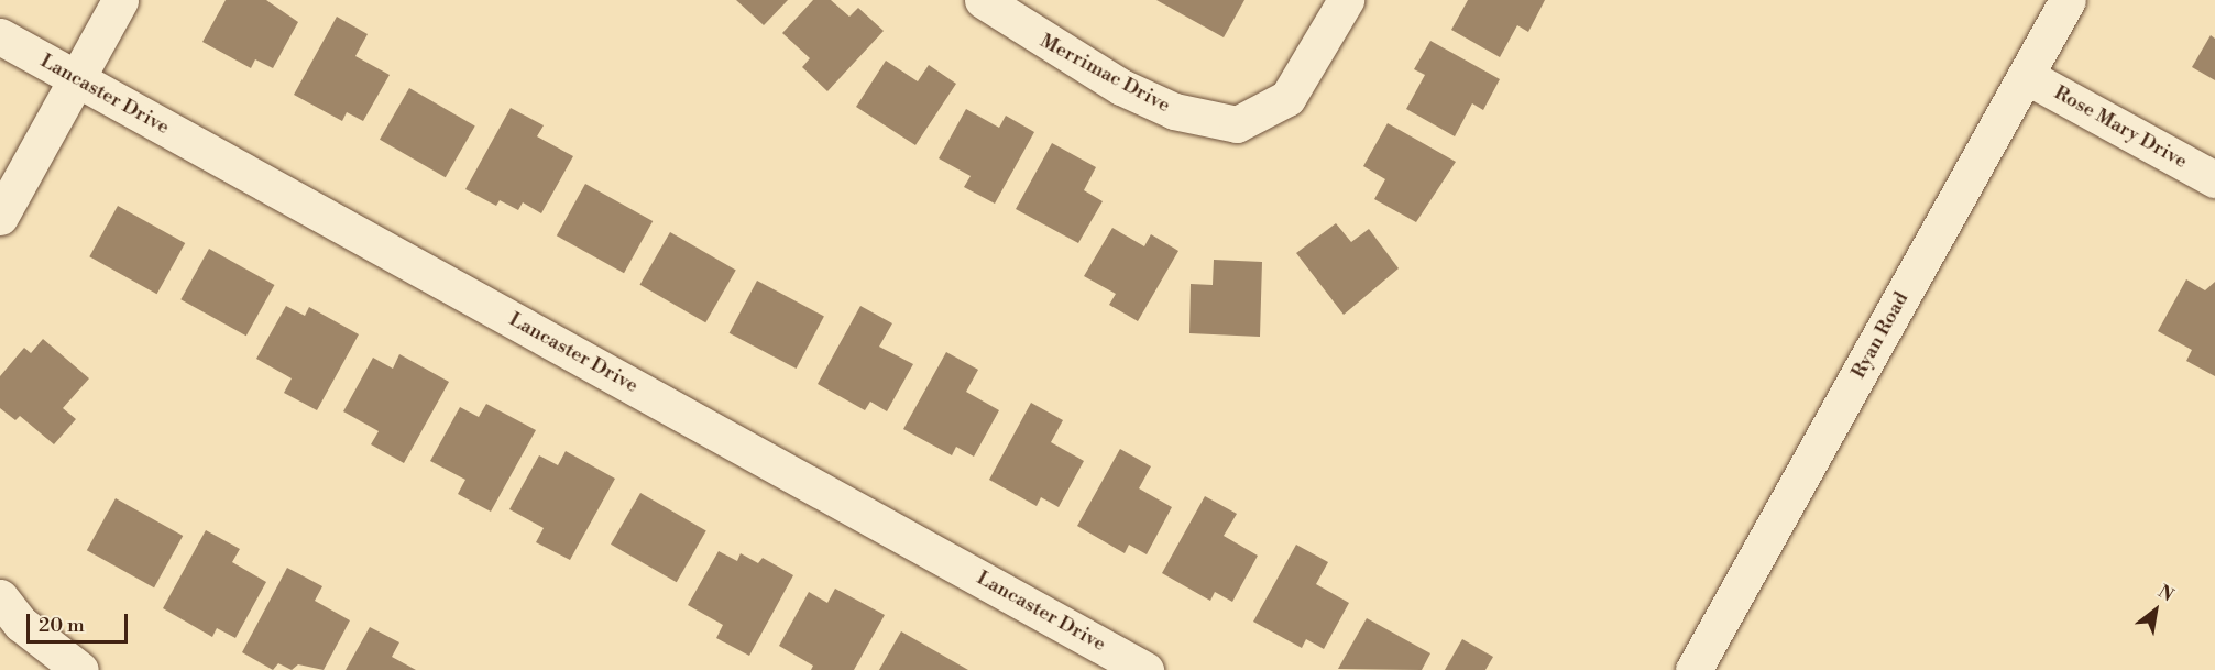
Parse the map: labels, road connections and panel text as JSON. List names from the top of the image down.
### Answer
{
  "streets": {
    "street": [
      "Merrimac Drive",
      "Lancaster Drive",
      "Rose Mary Drive",
      "Ryan Road"
    ]
  },
  "crossings": [
    ["Rose Mary Drive", "Ryan Road"]
  ],
  "scale_bar": "20 m",
  "north": "top right"
}
